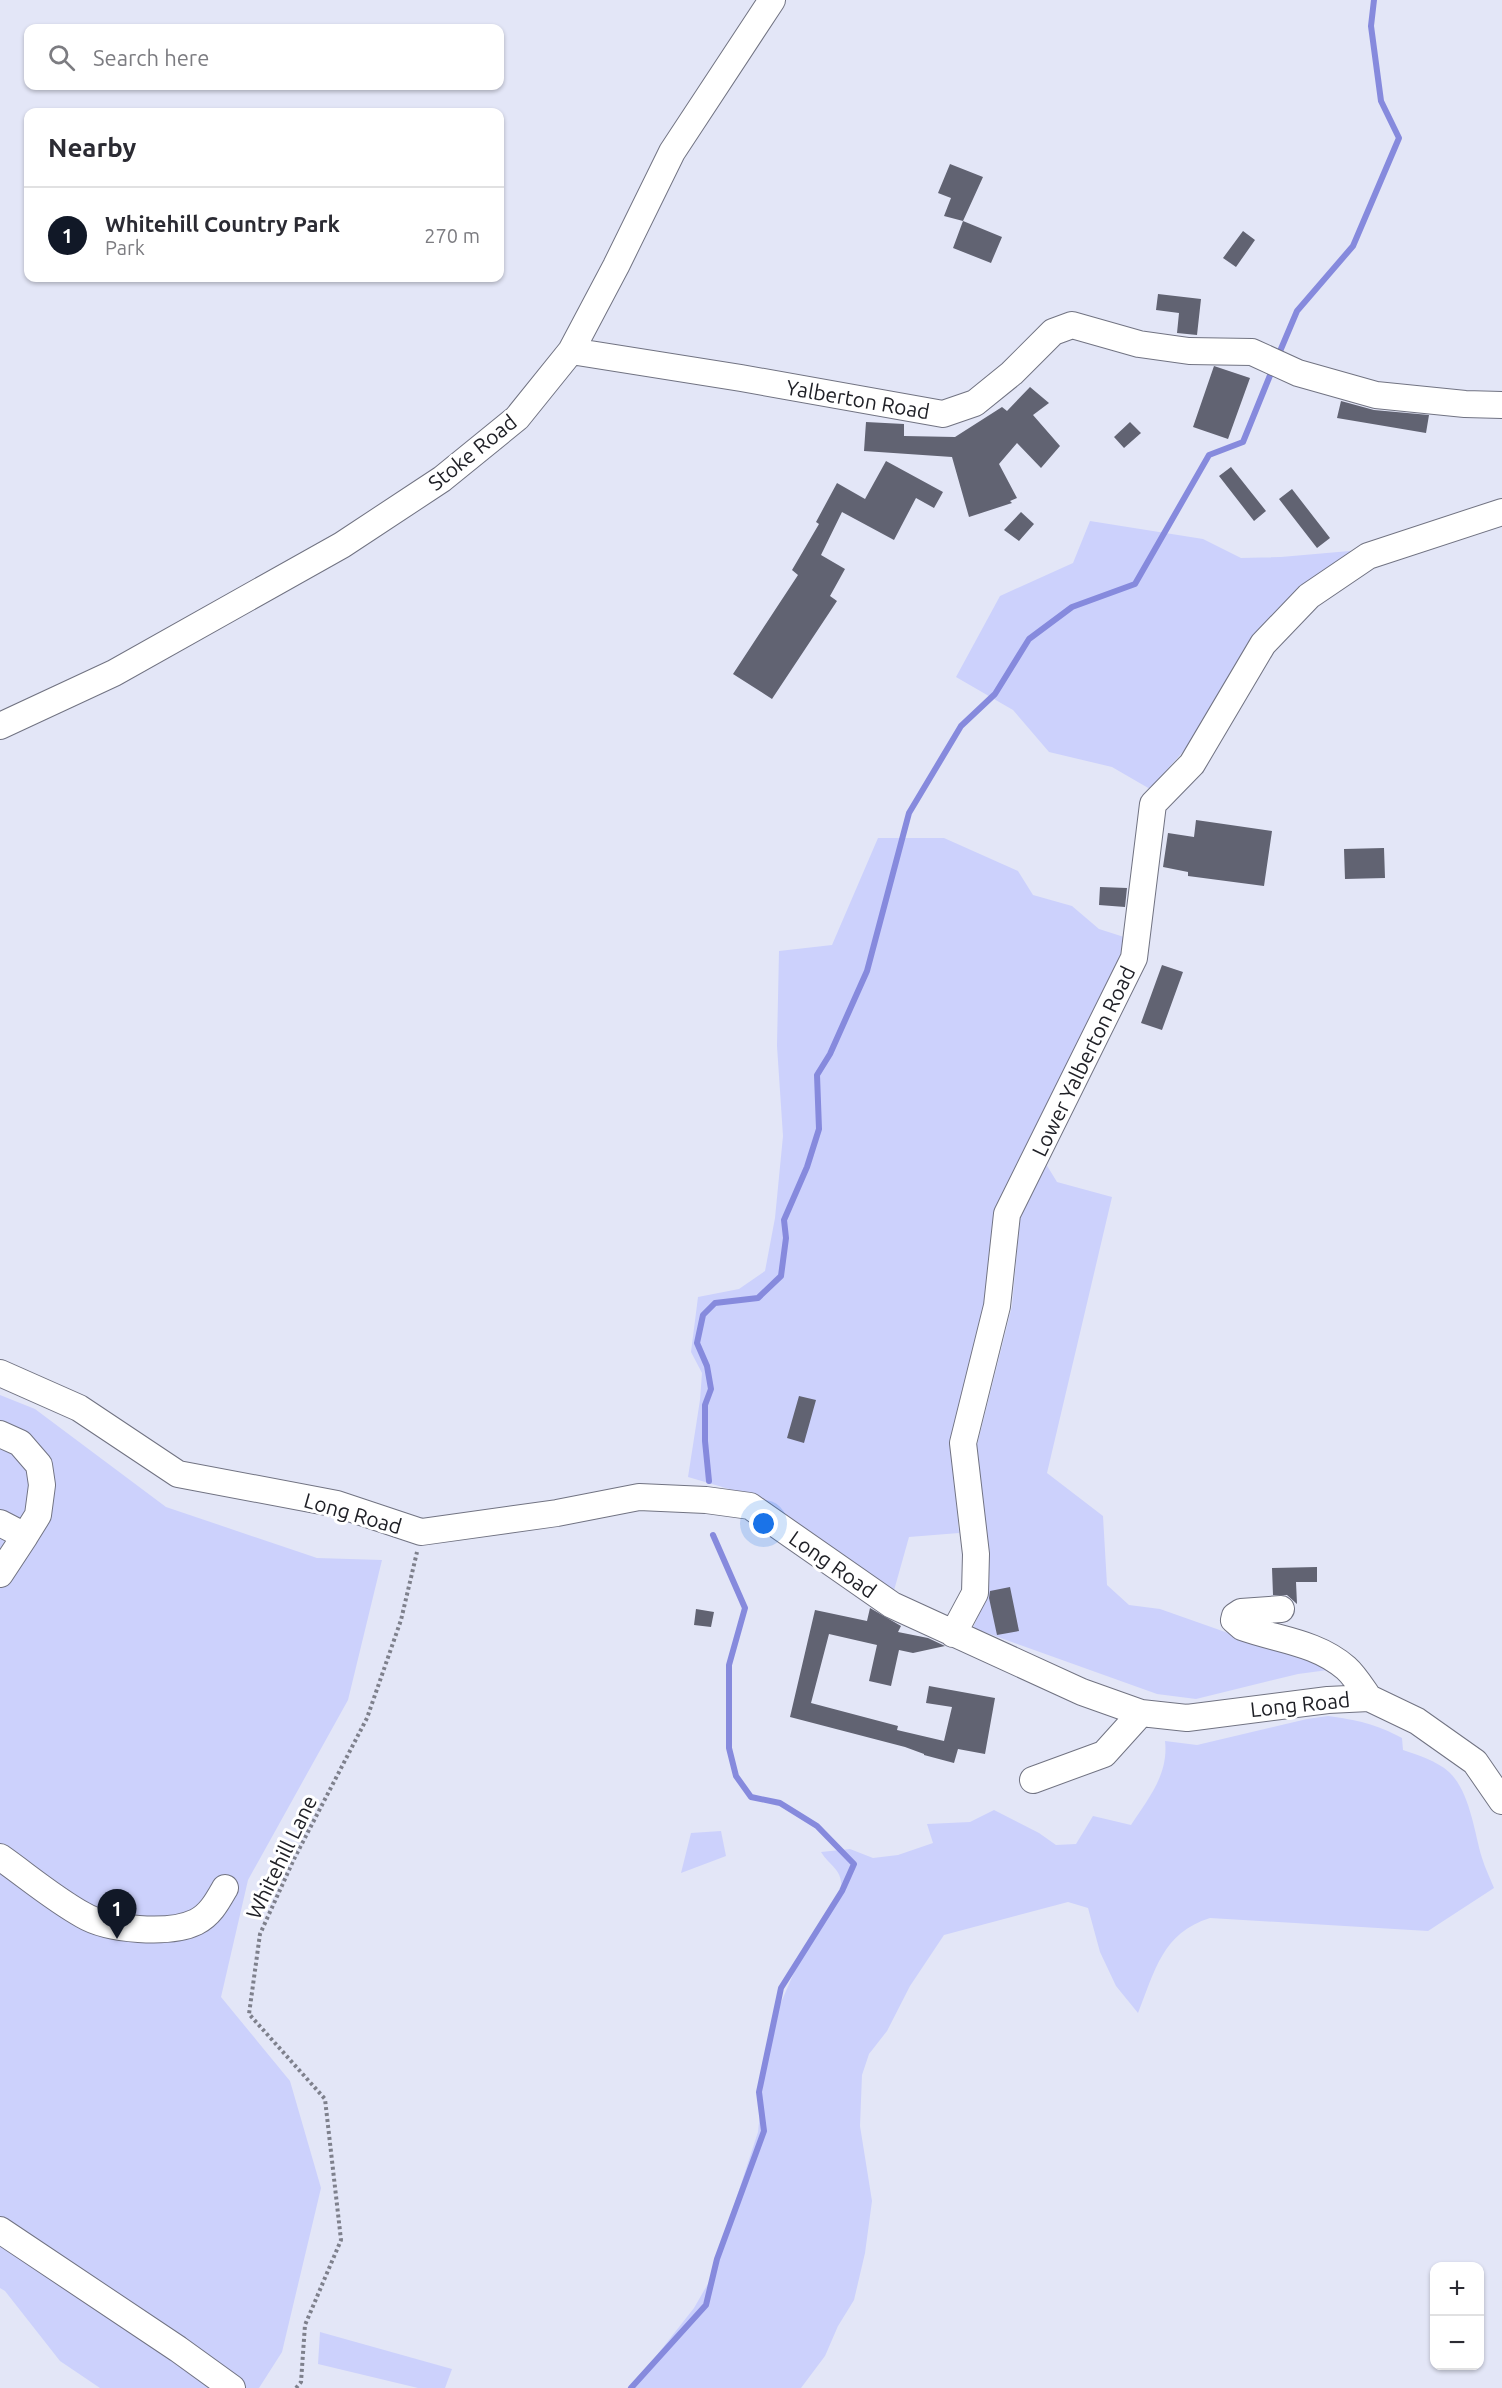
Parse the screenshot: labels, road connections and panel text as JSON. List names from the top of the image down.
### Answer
{
  "streets": {
    "street": [
      "Yalberton Road",
      "Stoke Road",
      "Lower Yalberton Road",
      "Long Road"
    ],
    "path": ["Whitehill Lane"]
  },
  "crossings": [
    ["Yalberton Road", "Stoke Road"],
    ["Lower Yalberton Road", "Long Road"],
    ["Long Road", "Whitehill Lane"]
  ],
  "page": {
    "search": "Search here",
    "heading": "Nearby",
    "list": [
      {
        "mark": "1",
        "name": "Whitehill Country Park",
        "note": "Park",
        "value": "270 m"
      }
    ],
    "pins": "1",
    "map_buttons": ["+", "−"]
  }
}
